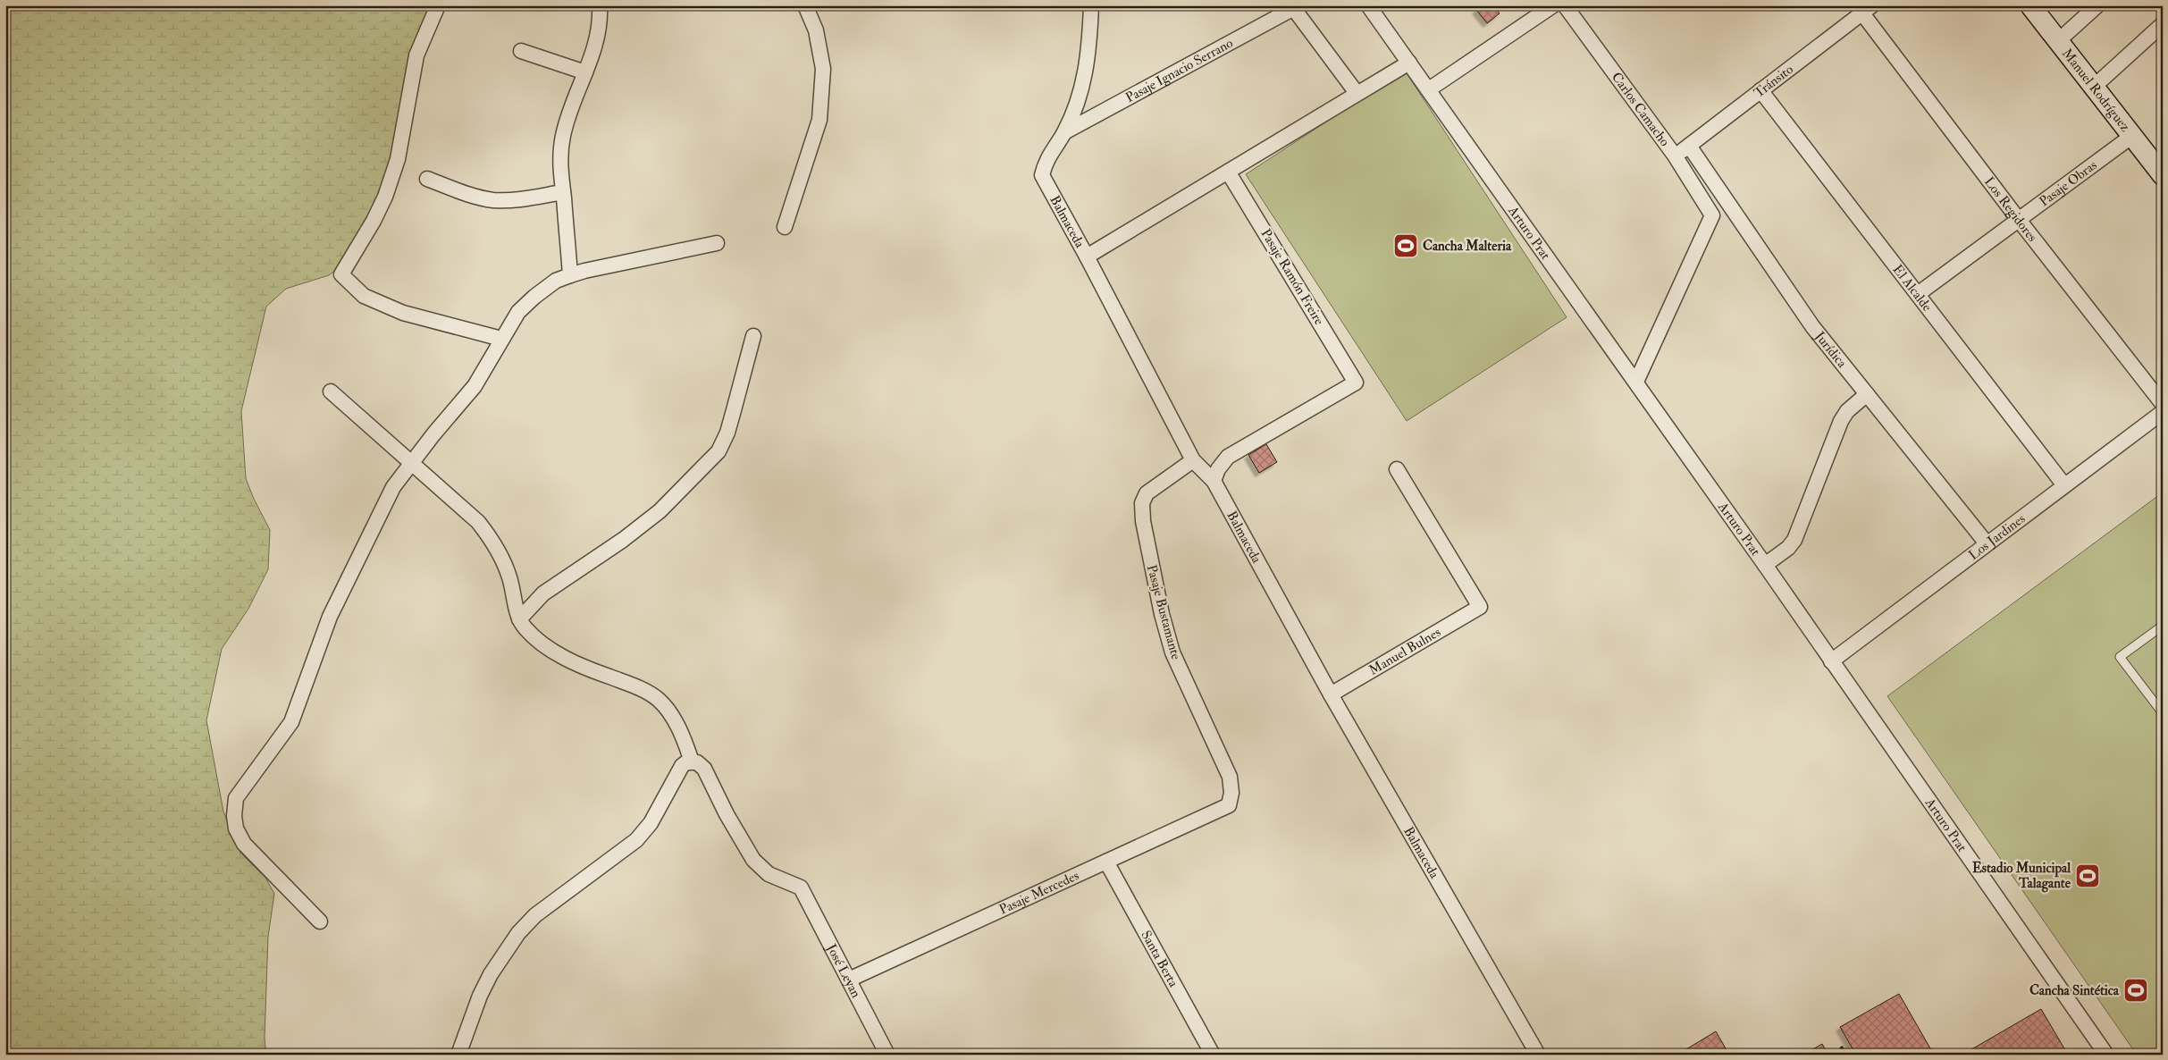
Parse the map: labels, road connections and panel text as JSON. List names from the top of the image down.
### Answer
{
  "streets": {
    "street": [
      "Pasaje Ignacio Serrano",
      "Tránsito",
      "Manuel Rodríguez",
      "Carlos Camacho",
      "Pasaje Obras",
      "Los Regidores",
      "Balmaceda",
      "Arturo Prat",
      "Pasaje Ramón Freire",
      "El Alcalde",
      "Jurídica",
      "Los Jardines",
      "Pasaje Bustamante",
      "Manuel Bulnes",
      "Pasaje Mercedes",
      "Santa Berta",
      "José Leyan"
    ]
  },
  "crossings": [
    ["Pasaje Ignacio Serrano", "Balmaceda"],
    ["Tránsito", "Carlos Camacho"],
    ["Tránsito", "Los Regidores"],
    ["Tránsito", "El Alcalde"],
    ["Tránsito", "Jurídica"],
    ["Manuel Rodríguez", "Pasaje Obras"],
    ["Carlos Camacho", "Arturo Prat"],
    ["Pasaje Obras", "Los Regidores"],
    ["Pasaje Obras", "El Alcalde"],
    ["Balmaceda", "Pasaje Ramón Freire"],
    ["Balmaceda", "Pasaje Bustamante"],
    ["Balmaceda", "Manuel Bulnes"],
    ["Arturo Prat", "Los Jardines"],
    ["El Alcalde", "Los Jardines"],
    ["Jurídica", "Los Jardines"],
    ["Pasaje Bustamante", "Pasaje Mercedes"],
    ["Pasaje Mercedes", "Santa Berta"],
    ["Pasaje Mercedes", "José Leyan"]
  ],
  "places": {
    "sports": ["Cancha Malteria", "Estadio Municipal Talagante", "Cancha Sintética"]
  }
}
